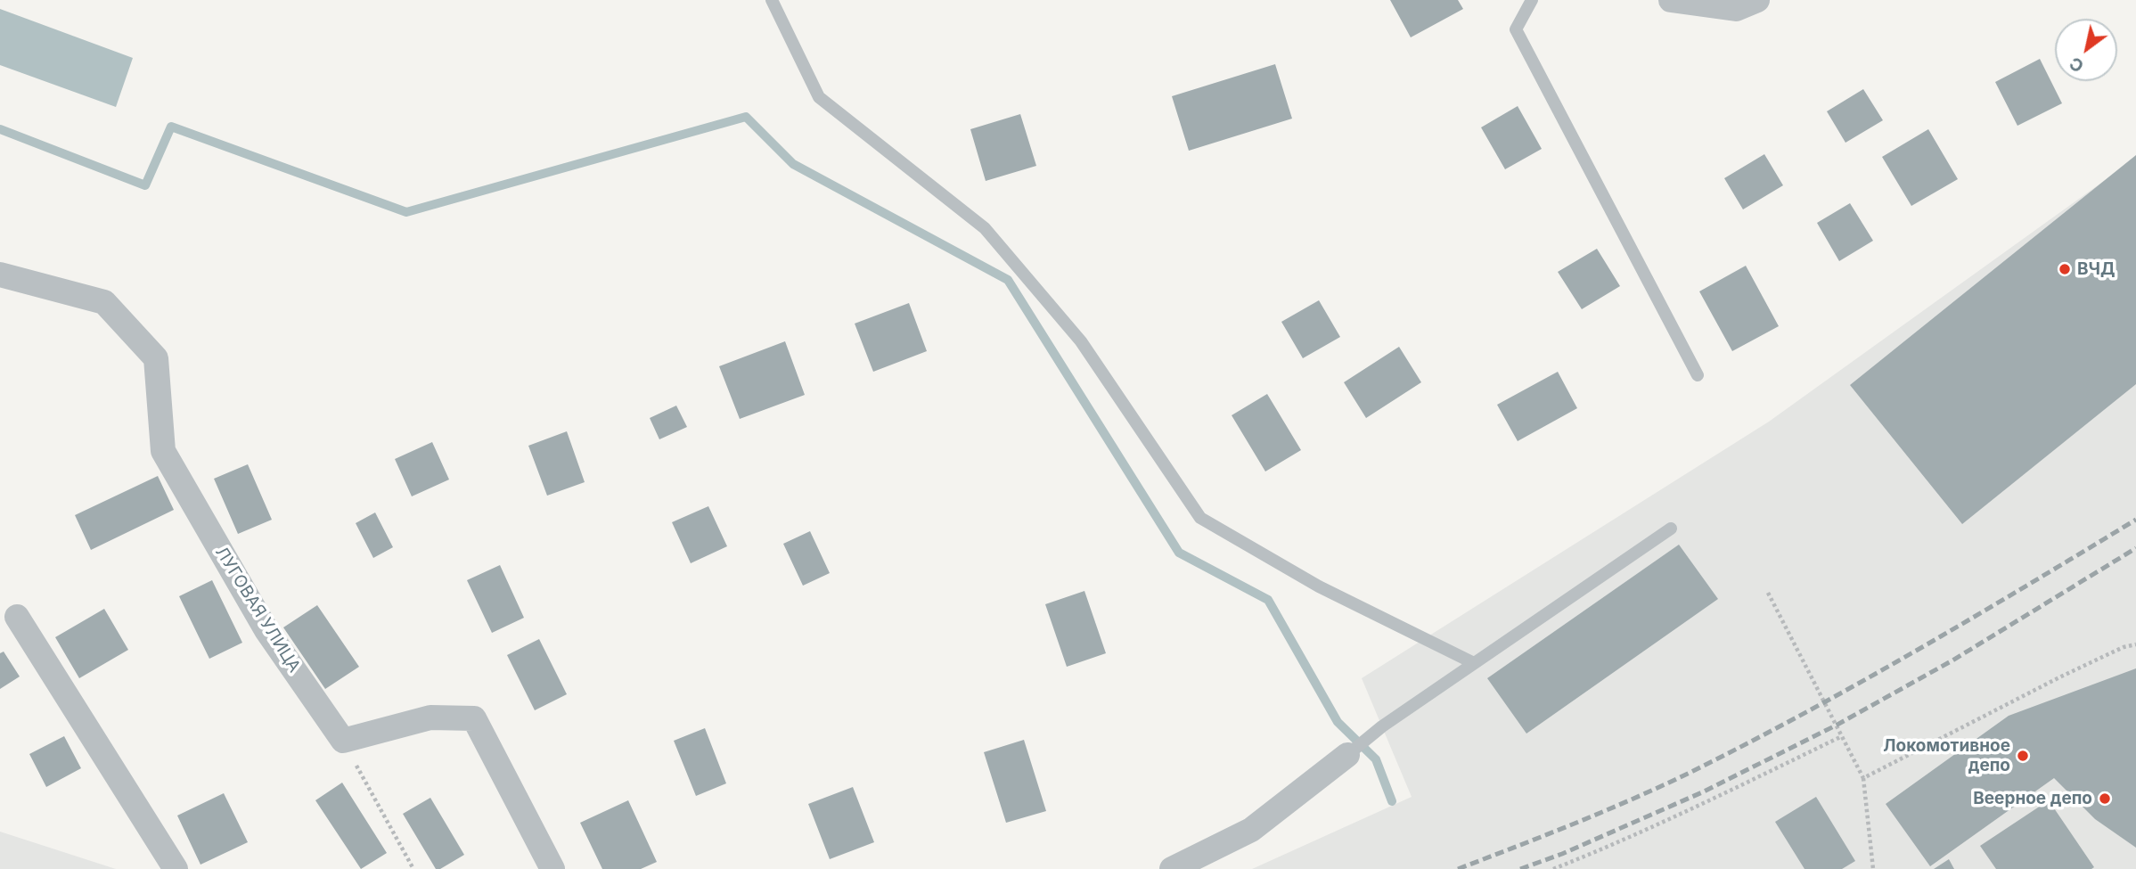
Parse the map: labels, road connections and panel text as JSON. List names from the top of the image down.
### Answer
{
  "streets": {
    "street": ["ЛУГОВАЯ УЛИЦА"]
  },
  "places": ["ВЧД", "Локомотивное депо", "Веерное депо"],
  "north": "bottom left"
}
